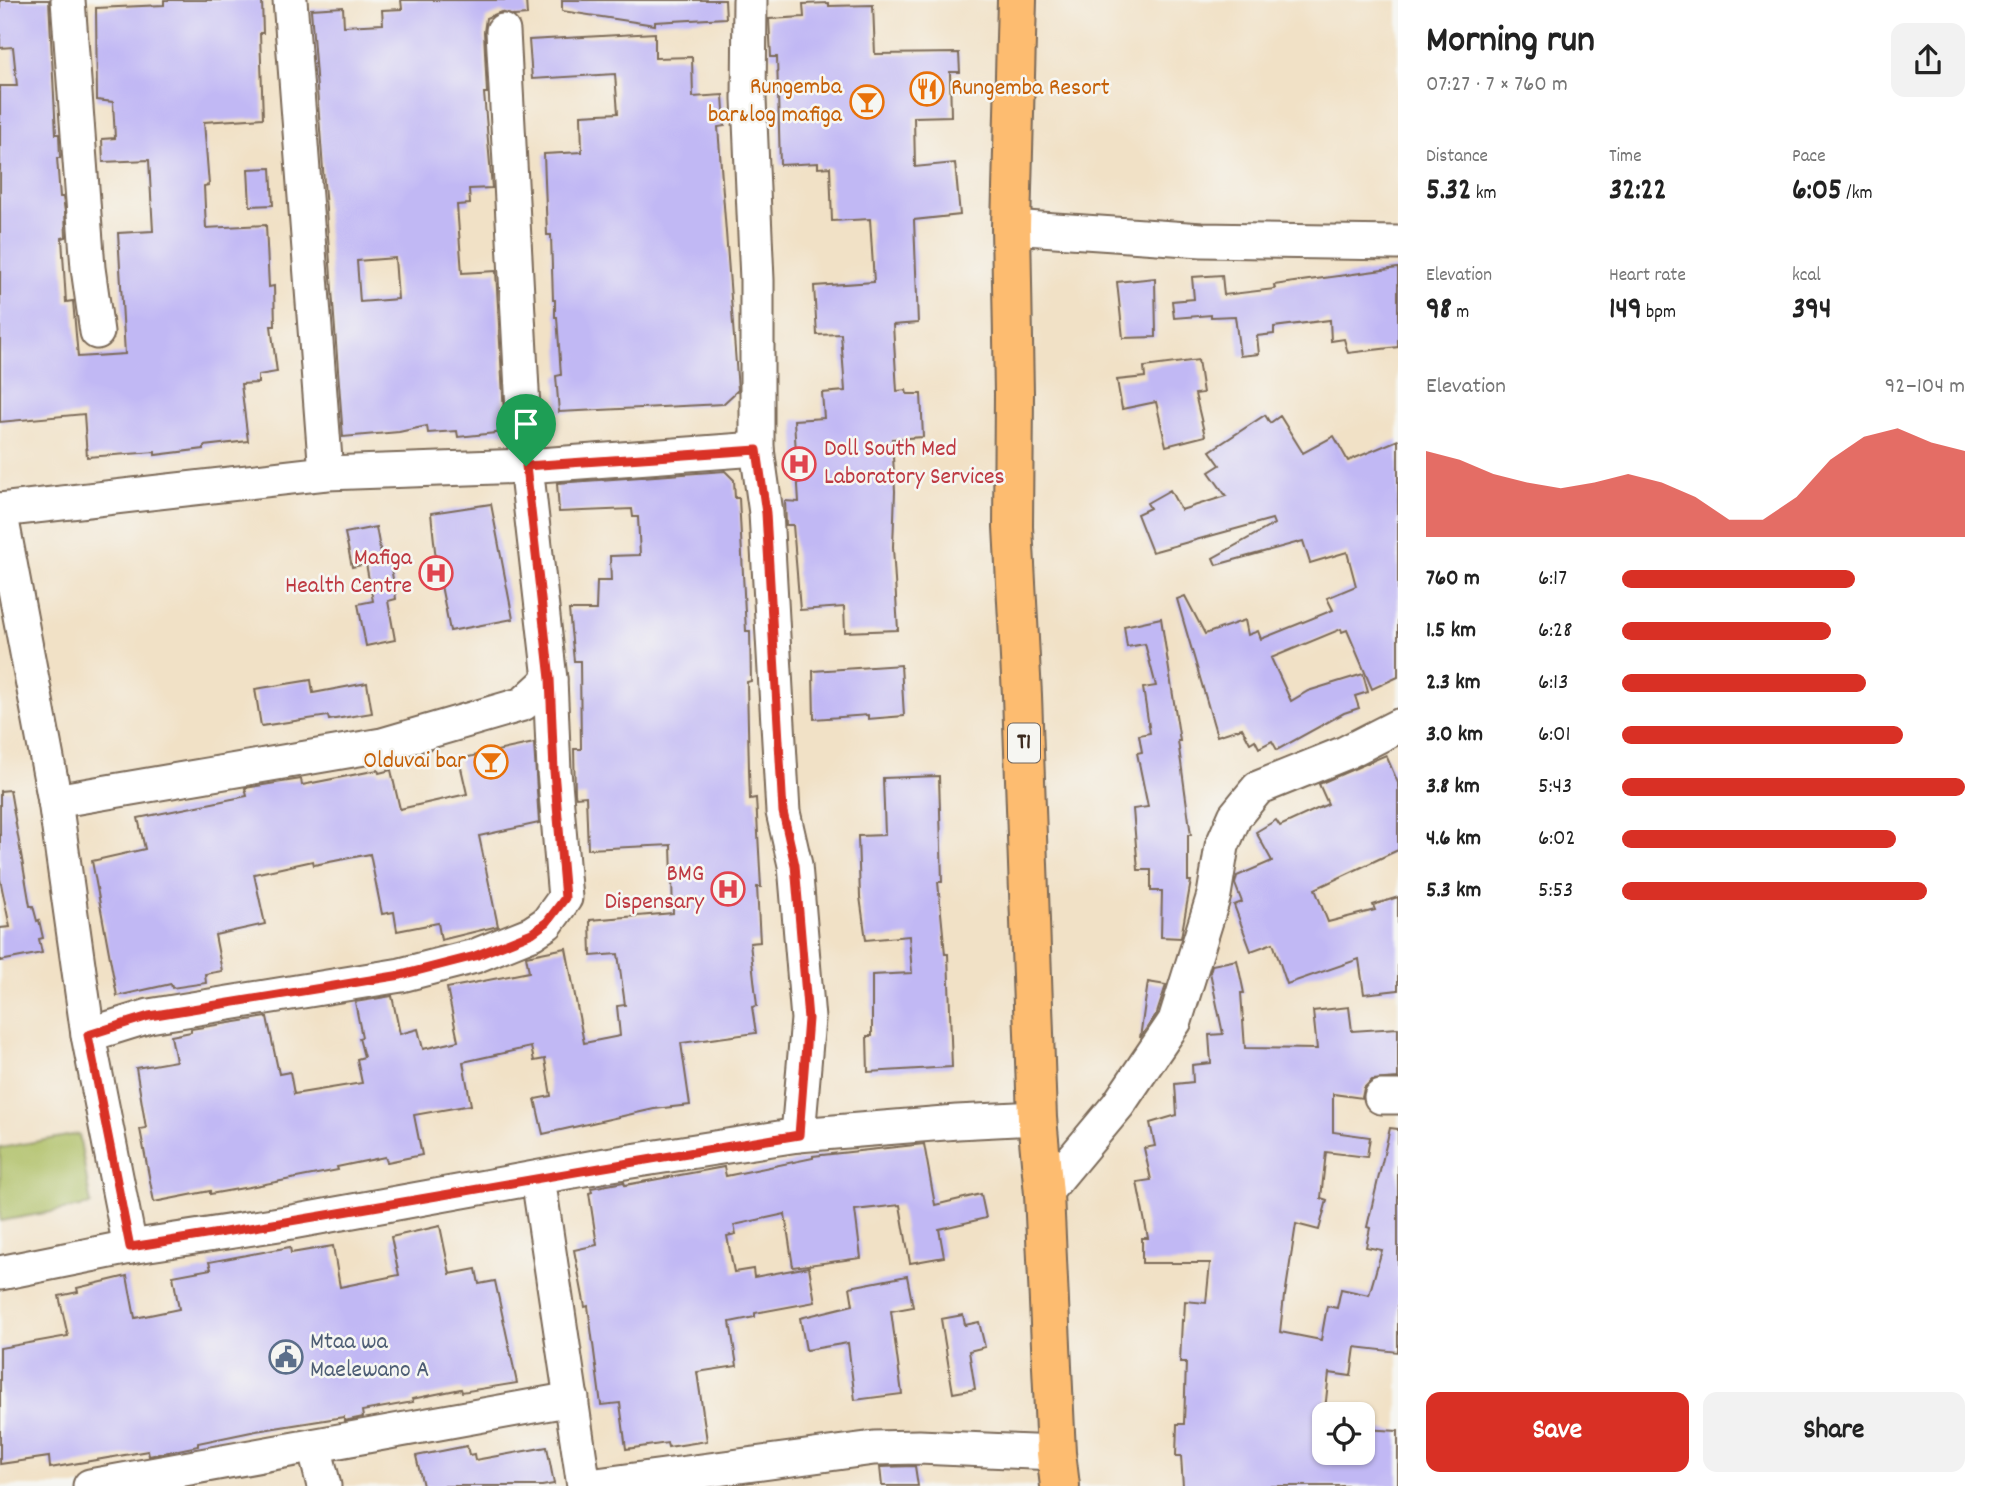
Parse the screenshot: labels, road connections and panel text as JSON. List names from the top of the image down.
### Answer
{
  "streets": {
    "highway": ["T1"]
  },
  "places": {
    "restaurant": ["Rungemba Resort"],
    "bar": ["Rungemba bar&log mafiga", "Olduvai bar"],
    "hospital": ["Doll South Med Laboratory Services", "Mafiga Health Centre", "BMG Dispensary"],
    "public building": ["Mtaa wa Maelewano A"]
  },
  "page": {
    "heading": ["Morning run", "07:27 · 7 × 760 m"],
    "stats": [
      ["Distance", "5.32 km"],
      ["Time", "32:22"],
      ["Pace", "6:05 /km"],
      ["Elevation", "98 m"],
      ["Heart rate", "149 bpm"],
      ["kcal", "394"]
    ],
    "chart": ["Elevation", "92–104 m"],
    "list": [
      {
        "name": "760 m",
        "note": "6:17"
      },
      {
        "name": "1.5 km",
        "note": "6:28"
      },
      {
        "name": "2.3 km",
        "note": "6:13"
      },
      {
        "name": "3.0 km",
        "note": "6:01"
      },
      {
        "name": "3.8 km",
        "note": "5:43"
      },
      {
        "name": "4.6 km",
        "note": "6:02"
      },
      {
        "name": "5.3 km",
        "note": "5:53"
      }
    ],
    "buttons": ["Save", "Share"]
  }
}
